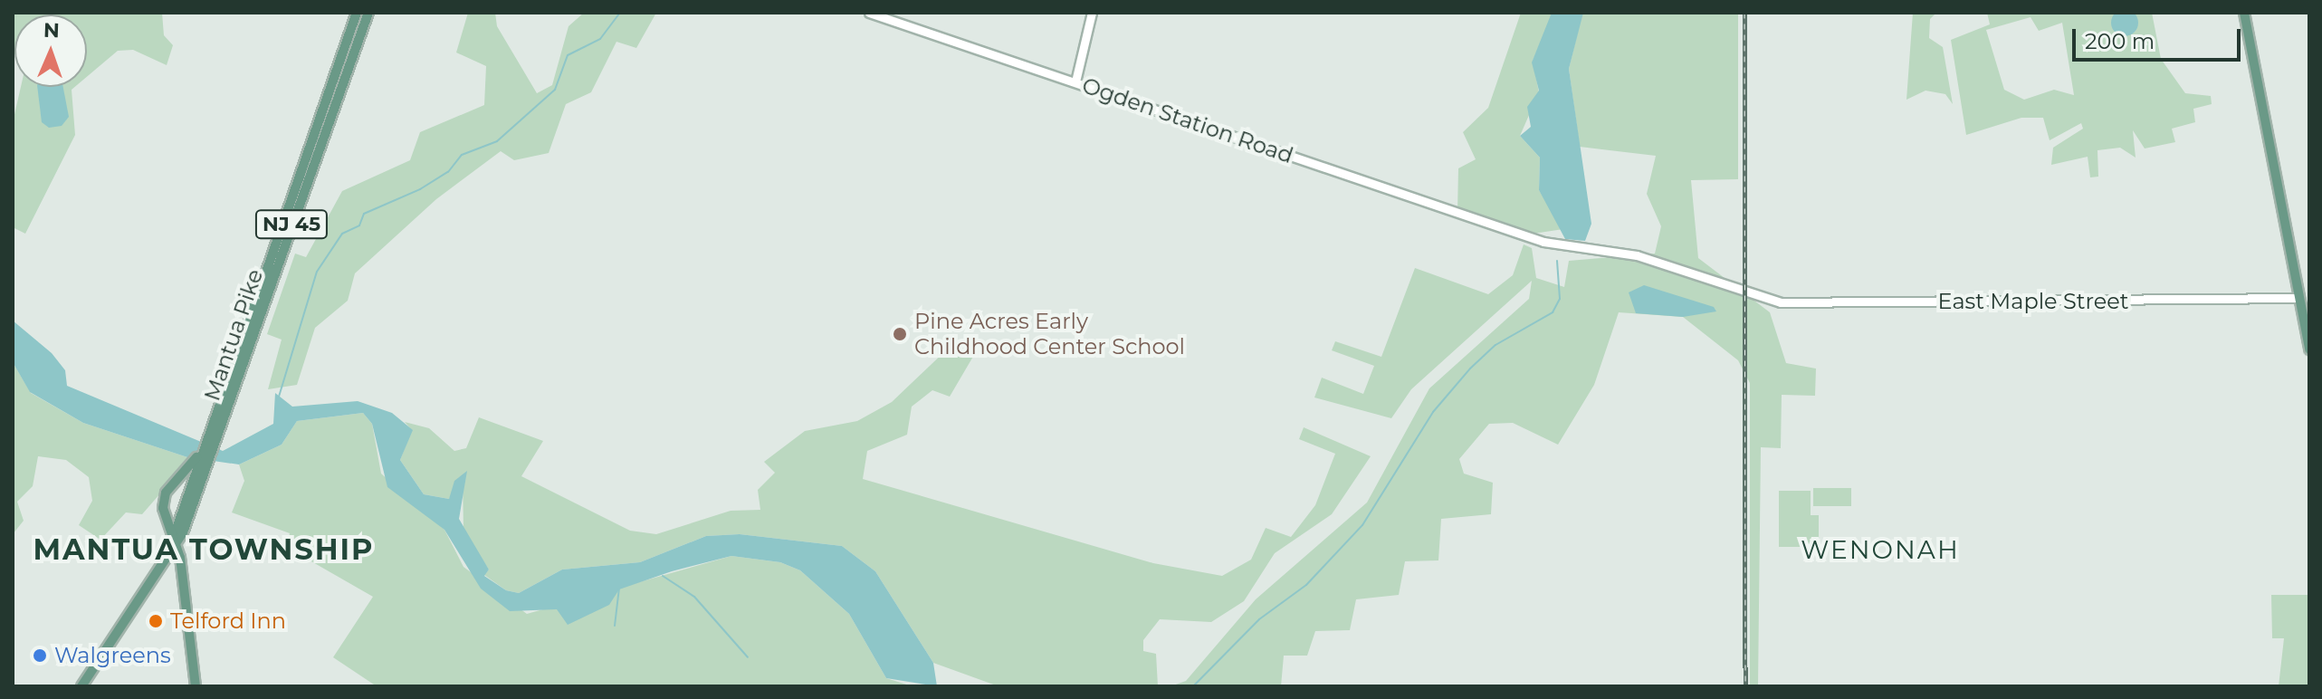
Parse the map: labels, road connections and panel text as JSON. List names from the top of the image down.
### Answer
{
  "streets": {
    "main road": ["NJ 45", "Mantua Pike"],
    "street": ["Ogden Station Road", "East Maple Street"]
  },
  "crossings": [
    ["Ogden Station Road", "East Maple Street"],
    ["NJ 45", "Mantua Pike"]
  ],
  "districts": ["MANTUA TOWNSHIP", "WENONAH"],
  "places": ["Pine Acres Early Childhood Center School", "Telford Inn", "Walgreens"],
  "scale_bar": "200 m",
  "north": "top"
}
